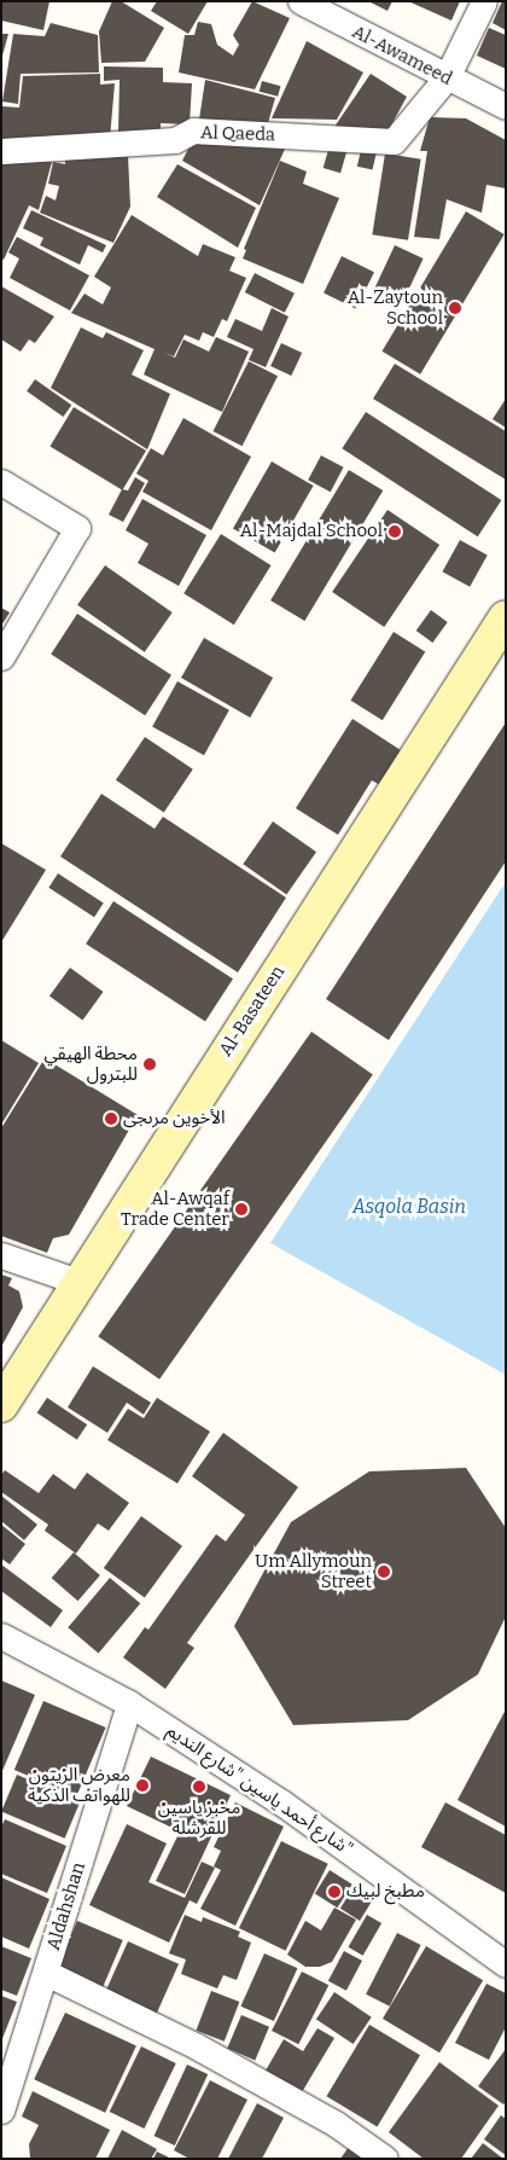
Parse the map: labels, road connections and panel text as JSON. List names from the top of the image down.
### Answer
{
  "streets": {
    "main road": ["Al-Basateen"],
    "street": [
      "Al-Awameed",
      "Al Qaeda",
      "شارع أحمد ياسين \"شارع النديم\"",
      "Aldahshan"
    ]
  },
  "crossings": [
    ["Al-Awameed", "Al Qaeda"],
    ["شارع أحمد ياسين \"شارع النديم\"", "Aldahshan"]
  ],
  "water": ["Asqola Basin"],
  "places": [
    "Al-Zaytoun School",
    "Al-Majdal School",
    "محطة الهيقي للبترول",
    "الأخوين مرىجى",
    "Al-Awqaf Trade Center",
    "Um Allymoun Street",
    "معرض الزيتون للهواتف الذكية",
    "مخبز ياسين للقرشلة",
    "مطبخ لبيك"
  ]
}
